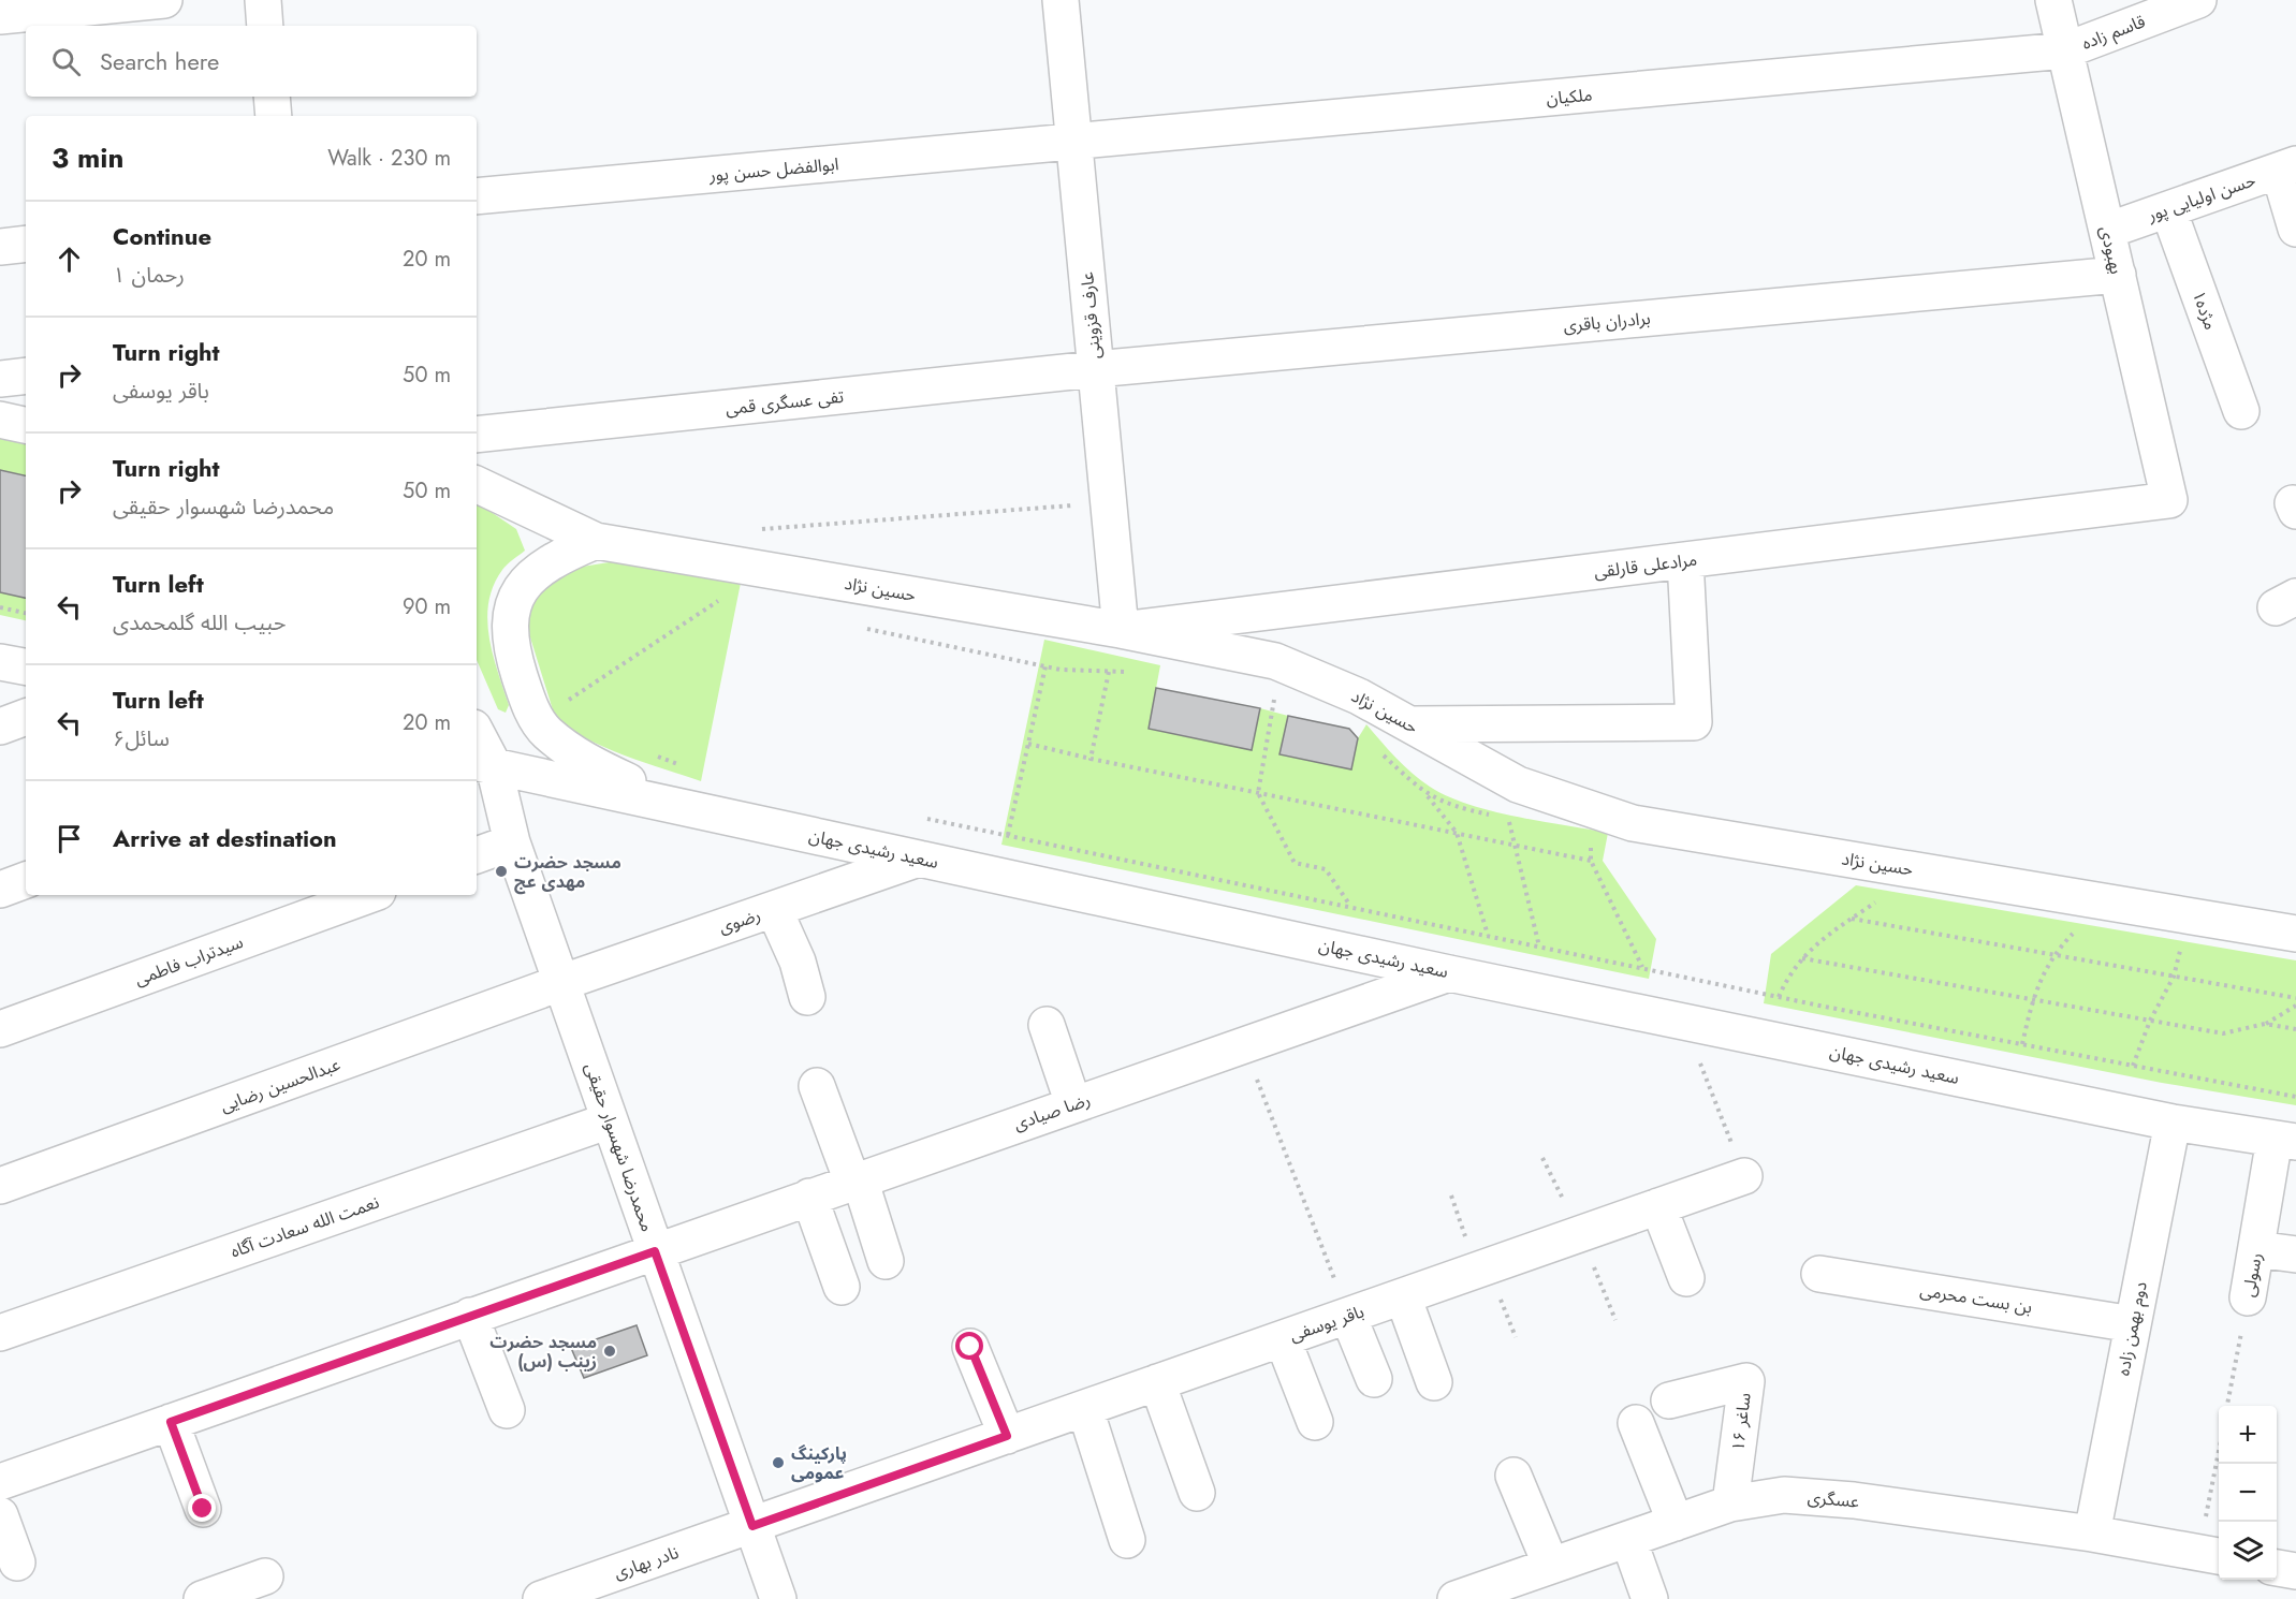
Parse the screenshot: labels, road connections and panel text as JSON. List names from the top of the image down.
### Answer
{
  "streets": {
    "street": [
      "قاسم زاده",
      "ملکیان",
      "ابوالفضل حسن پور",
      "حسن اولیایی پور",
      "بهبودی",
      "مژده۱",
      "عارف قزوینی",
      "برادران باقری",
      "تفی عسگری قمی",
      "مرادعلی قارلقی",
      "حسین نژاد",
      "سعید رشیدی جهان",
      "رضوی",
      "سیدتراب فاطمی",
      "عبدالحسین رضایی",
      "رضا صیادی",
      "محمدرضا شهسوار حقیقی",
      "نعمت الله سعادت آگاه",
      "رسولی",
      "بن بست محرمی",
      "باقر یوسفی",
      "دوم بهمن زاده",
      "ساغر ۱۶",
      "عسگری",
      "نادر بهاری"
    ]
  },
  "crossings": [
    ["قاسم زاده", "ملکیان"],
    ["قاسم زاده", "بهبودی"],
    ["ملکیان", "ابوالفضل حسن پور"],
    ["ملکیان", "بهبودی"],
    ["ملکیان", "عارف قزوینی"],
    ["ابوالفضل حسن پور", "عارف قزوینی"],
    ["حسن اولیایی پور", "بهبودی"],
    ["حسن اولیایی پور", "مژده۱"],
    ["بهبودی", "برادران باقری"],
    ["بهبودی", "مرادعلی قارلقی"],
    ["عارف قزوینی", "برادران باقری"],
    ["عارف قزوینی", "تفی عسگری قمی"],
    ["عارف قزوینی", "مرادعلی قارلقی"],
    ["عارف قزوینی", "حسین نژاد"],
    ["برادران باقری", "تفی عسگری قمی"],
    ["مرادعلی قارلقی", "حسین نژاد"],
    ["سعید رشیدی جهان", "رضوی"],
    ["سعید رشیدی جهان", "رضا صیادی"],
    ["سعید رشیدی جهان", "محمدرضا شهسوار حقیقی"],
    ["سعید رشیدی جهان", "رسولی"],
    ["سعید رشیدی جهان", "دوم بهمن زاده"],
    ["رضوی", "عبدالحسین رضایی"],
    ["رضوی", "محمدرضا شهسوار حقیقی"],
    ["عبدالحسین رضایی", "محمدرضا شهسوار حقیقی"],
    ["رضا صیادی", "محمدرضا شهسوار حقیقی"],
    ["محمدرضا شهسوار حقیقی", "نعمت الله سعادت آگاه"],
    ["محمدرضا شهسوار حقیقی", "باقر یوسفی"],
    ["محمدرضا شهسوار حقیقی", "نادر بهاری"],
    ["بن بست محرمی", "دوم بهمن زاده"],
    ["باقر یوسفی", "نادر بهاری"],
    ["دوم بهمن زاده", "عسگری"],
    ["ساغر ۱۶", "عسگری"]
  ],
  "places": ["مسجد حضرت مهدی عج", "مسجد حضرت زینب (س)", "پارکینگ عمومی"],
  "page": {
    "search": "Search here",
    "heading": ["3 min", "Walk · 230 m"],
    "list": [
      ["Continue", "رحمان ۱", "20 m"],
      ["Turn right", "باقر یوسفی", "50 m"],
      ["Turn right", "محمدرضا شهسوار حقیقی", "50 m"],
      ["Turn left", "حبیب الله گلمحمدی", "90 m"],
      ["Turn left", "سائل۶", "20 m"],
      "Arrive at destination"
    ],
    "map_buttons": ["+", "−"]
  }
}
